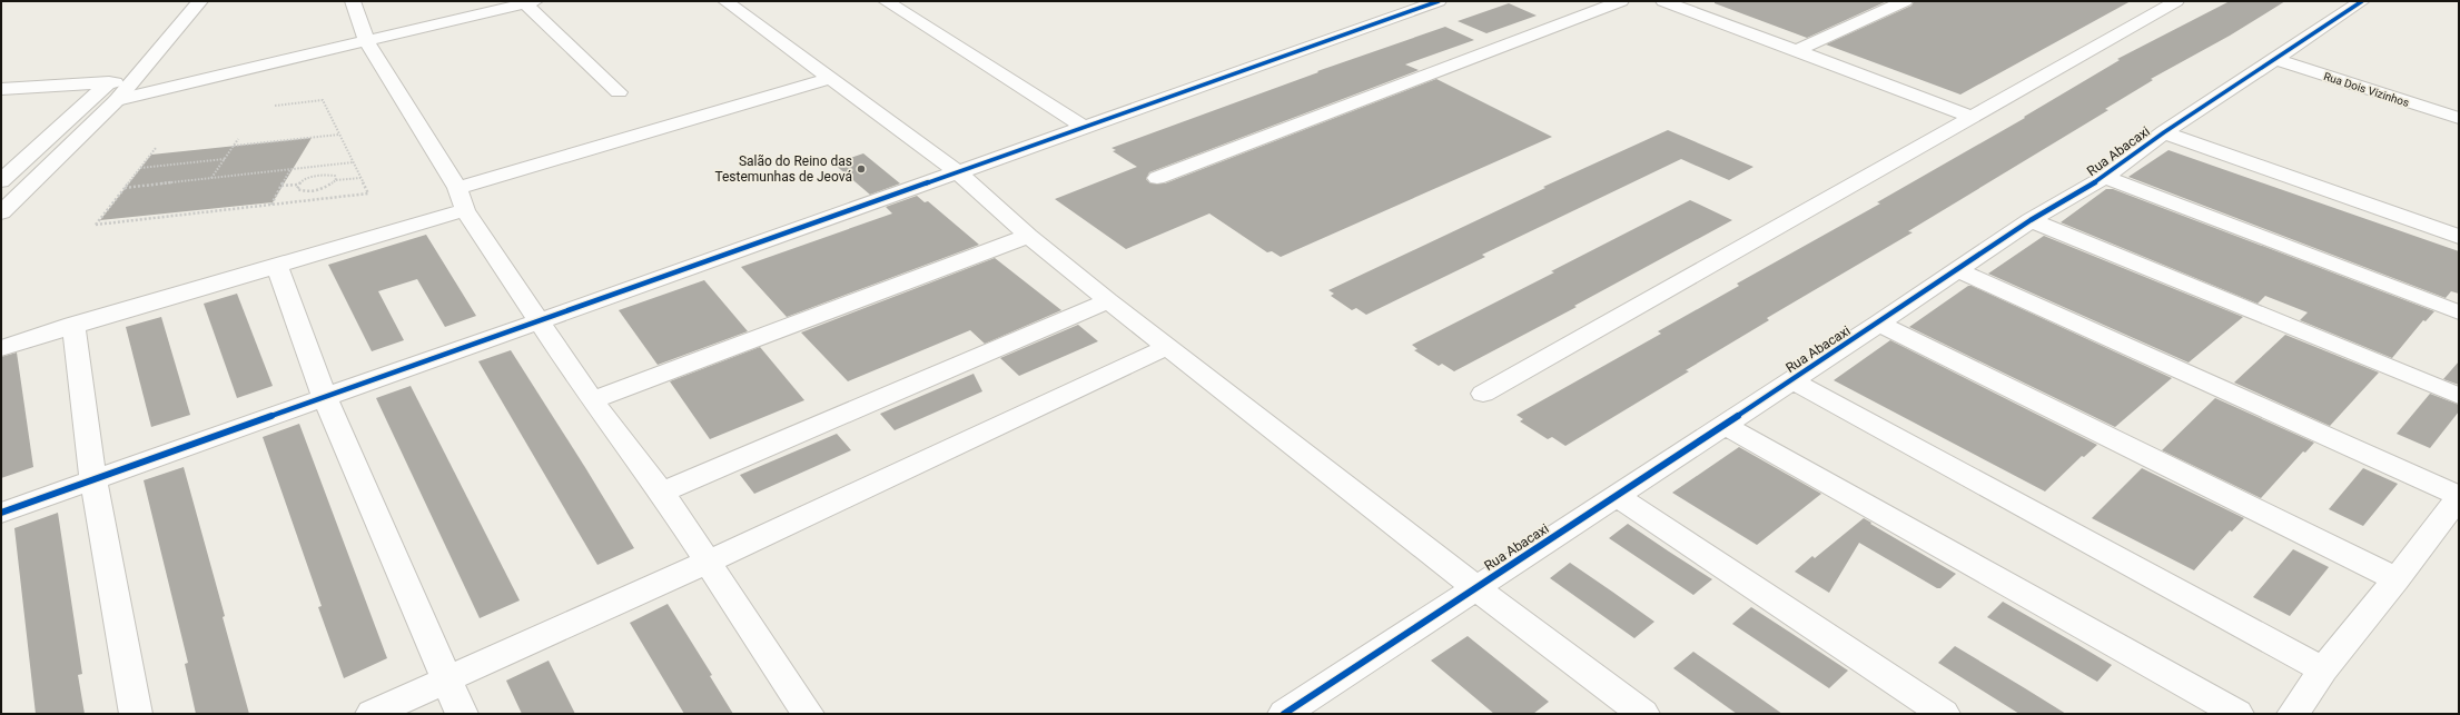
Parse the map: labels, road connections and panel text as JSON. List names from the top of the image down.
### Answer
{
  "streets": {
    "street": ["Rua Dois Vizinhos", "Rua Abacaxi"]
  },
  "crossings": [
    ["Rua Dois Vizinhos", "Rua Abacaxi"]
  ],
  "places": ["Salão do Reino das Testemunhas de Jeová"]
}
